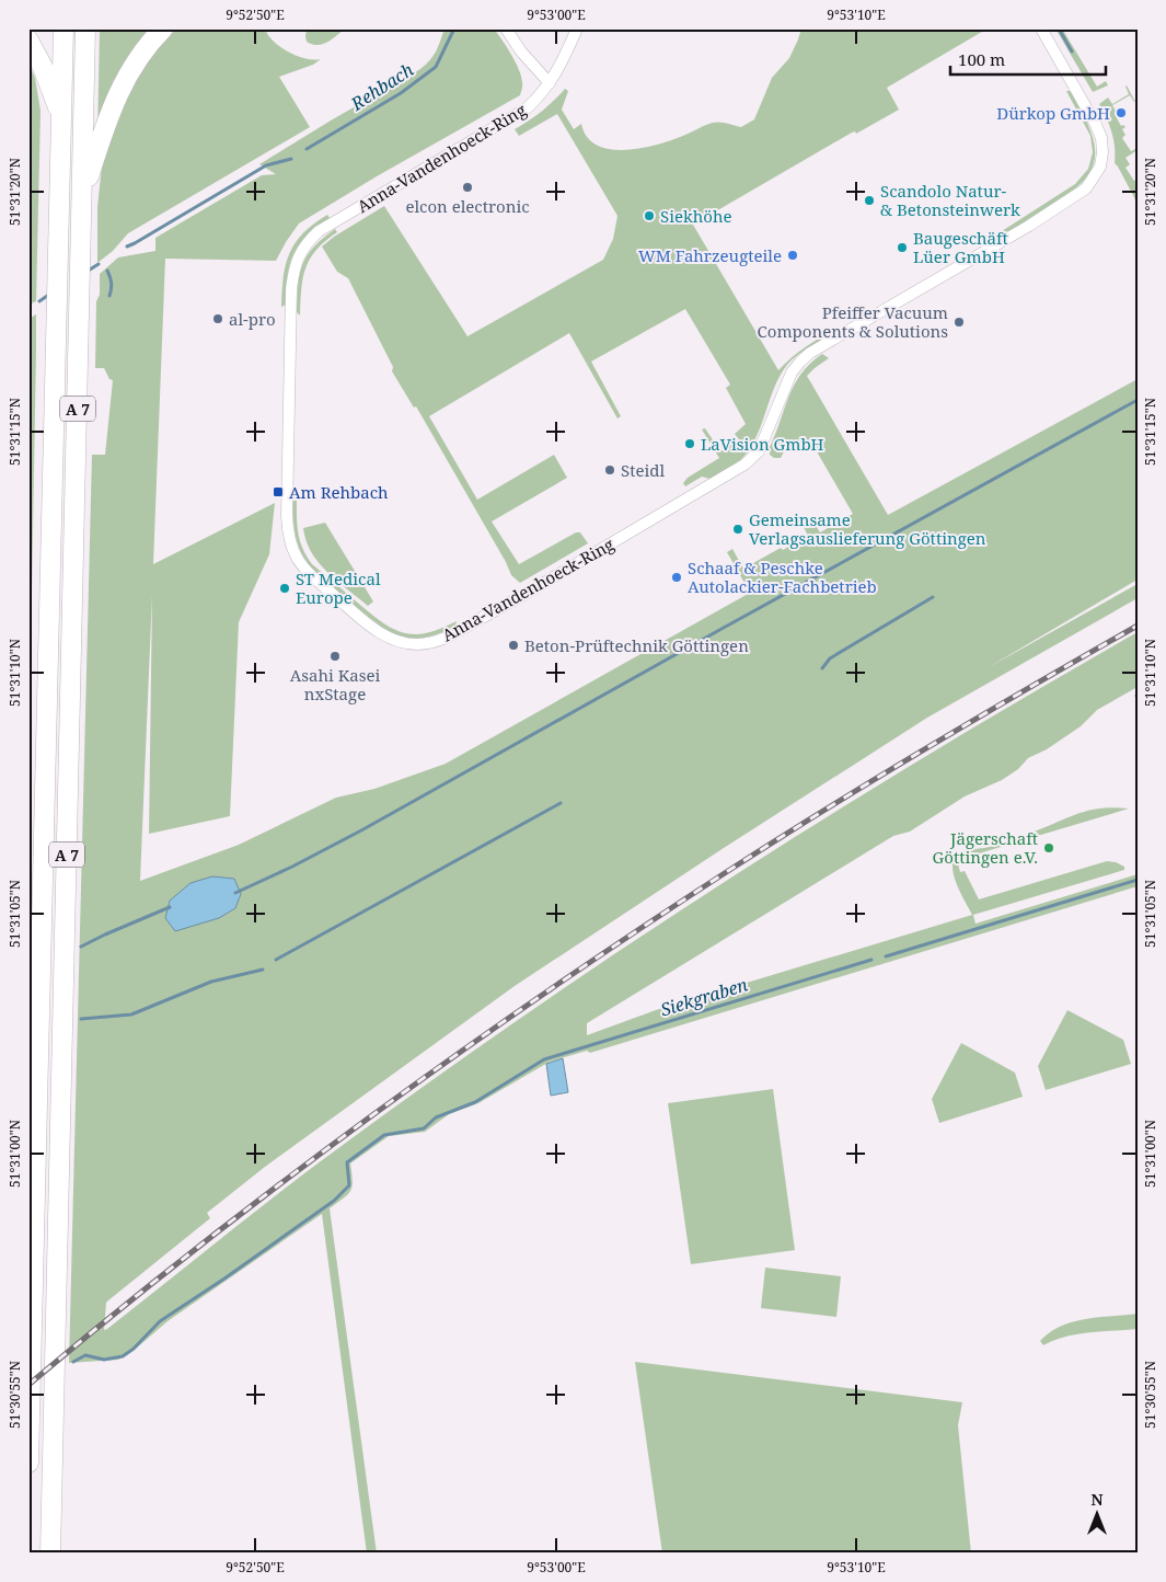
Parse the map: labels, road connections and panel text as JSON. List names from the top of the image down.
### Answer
{
  "streets": {
    "highway": ["A 7"],
    "street": ["Anna-Vandenhoeck-Ring"]
  },
  "water": ["Rehbach", "Siekgraben"],
  "places": {
    "other": [
      "Dürkop GmbH",
      "elcon electronic",
      "Scandolo Natur- & Betonsteinwerk",
      "Siekhöhe",
      "Baugeschäft Lüer GmbH",
      "WM Fahrzeugteile",
      "al-pro",
      "Pfeiffer Vacuum Components & Solutions",
      "LaVision GmbH",
      "Steidl",
      "Gemeinsame Verlagsauslieferung Göttingen",
      "Schaaf & Peschke Autolackier-Fachbetrieb",
      "ST Medical Europe",
      "Beton-Prüftechnik Göttingen",
      "Asahi Kasei nxStage",
      "Jägerschaft Göttingen e.V."
    ],
    "transit": ["Am Rehbach"]
  },
  "scale_bar": "100 m",
  "north": "top",
  "coordinates": [
    "9°52'50\"E",
    "9°53'00\"E",
    "9°53'10\"E",
    "51°31'20\"N",
    "51°31'15\"N",
    "51°31'10\"N",
    "51°31'05\"N",
    "51°31'00\"N",
    "51°30'55\"N"
  ]
}
